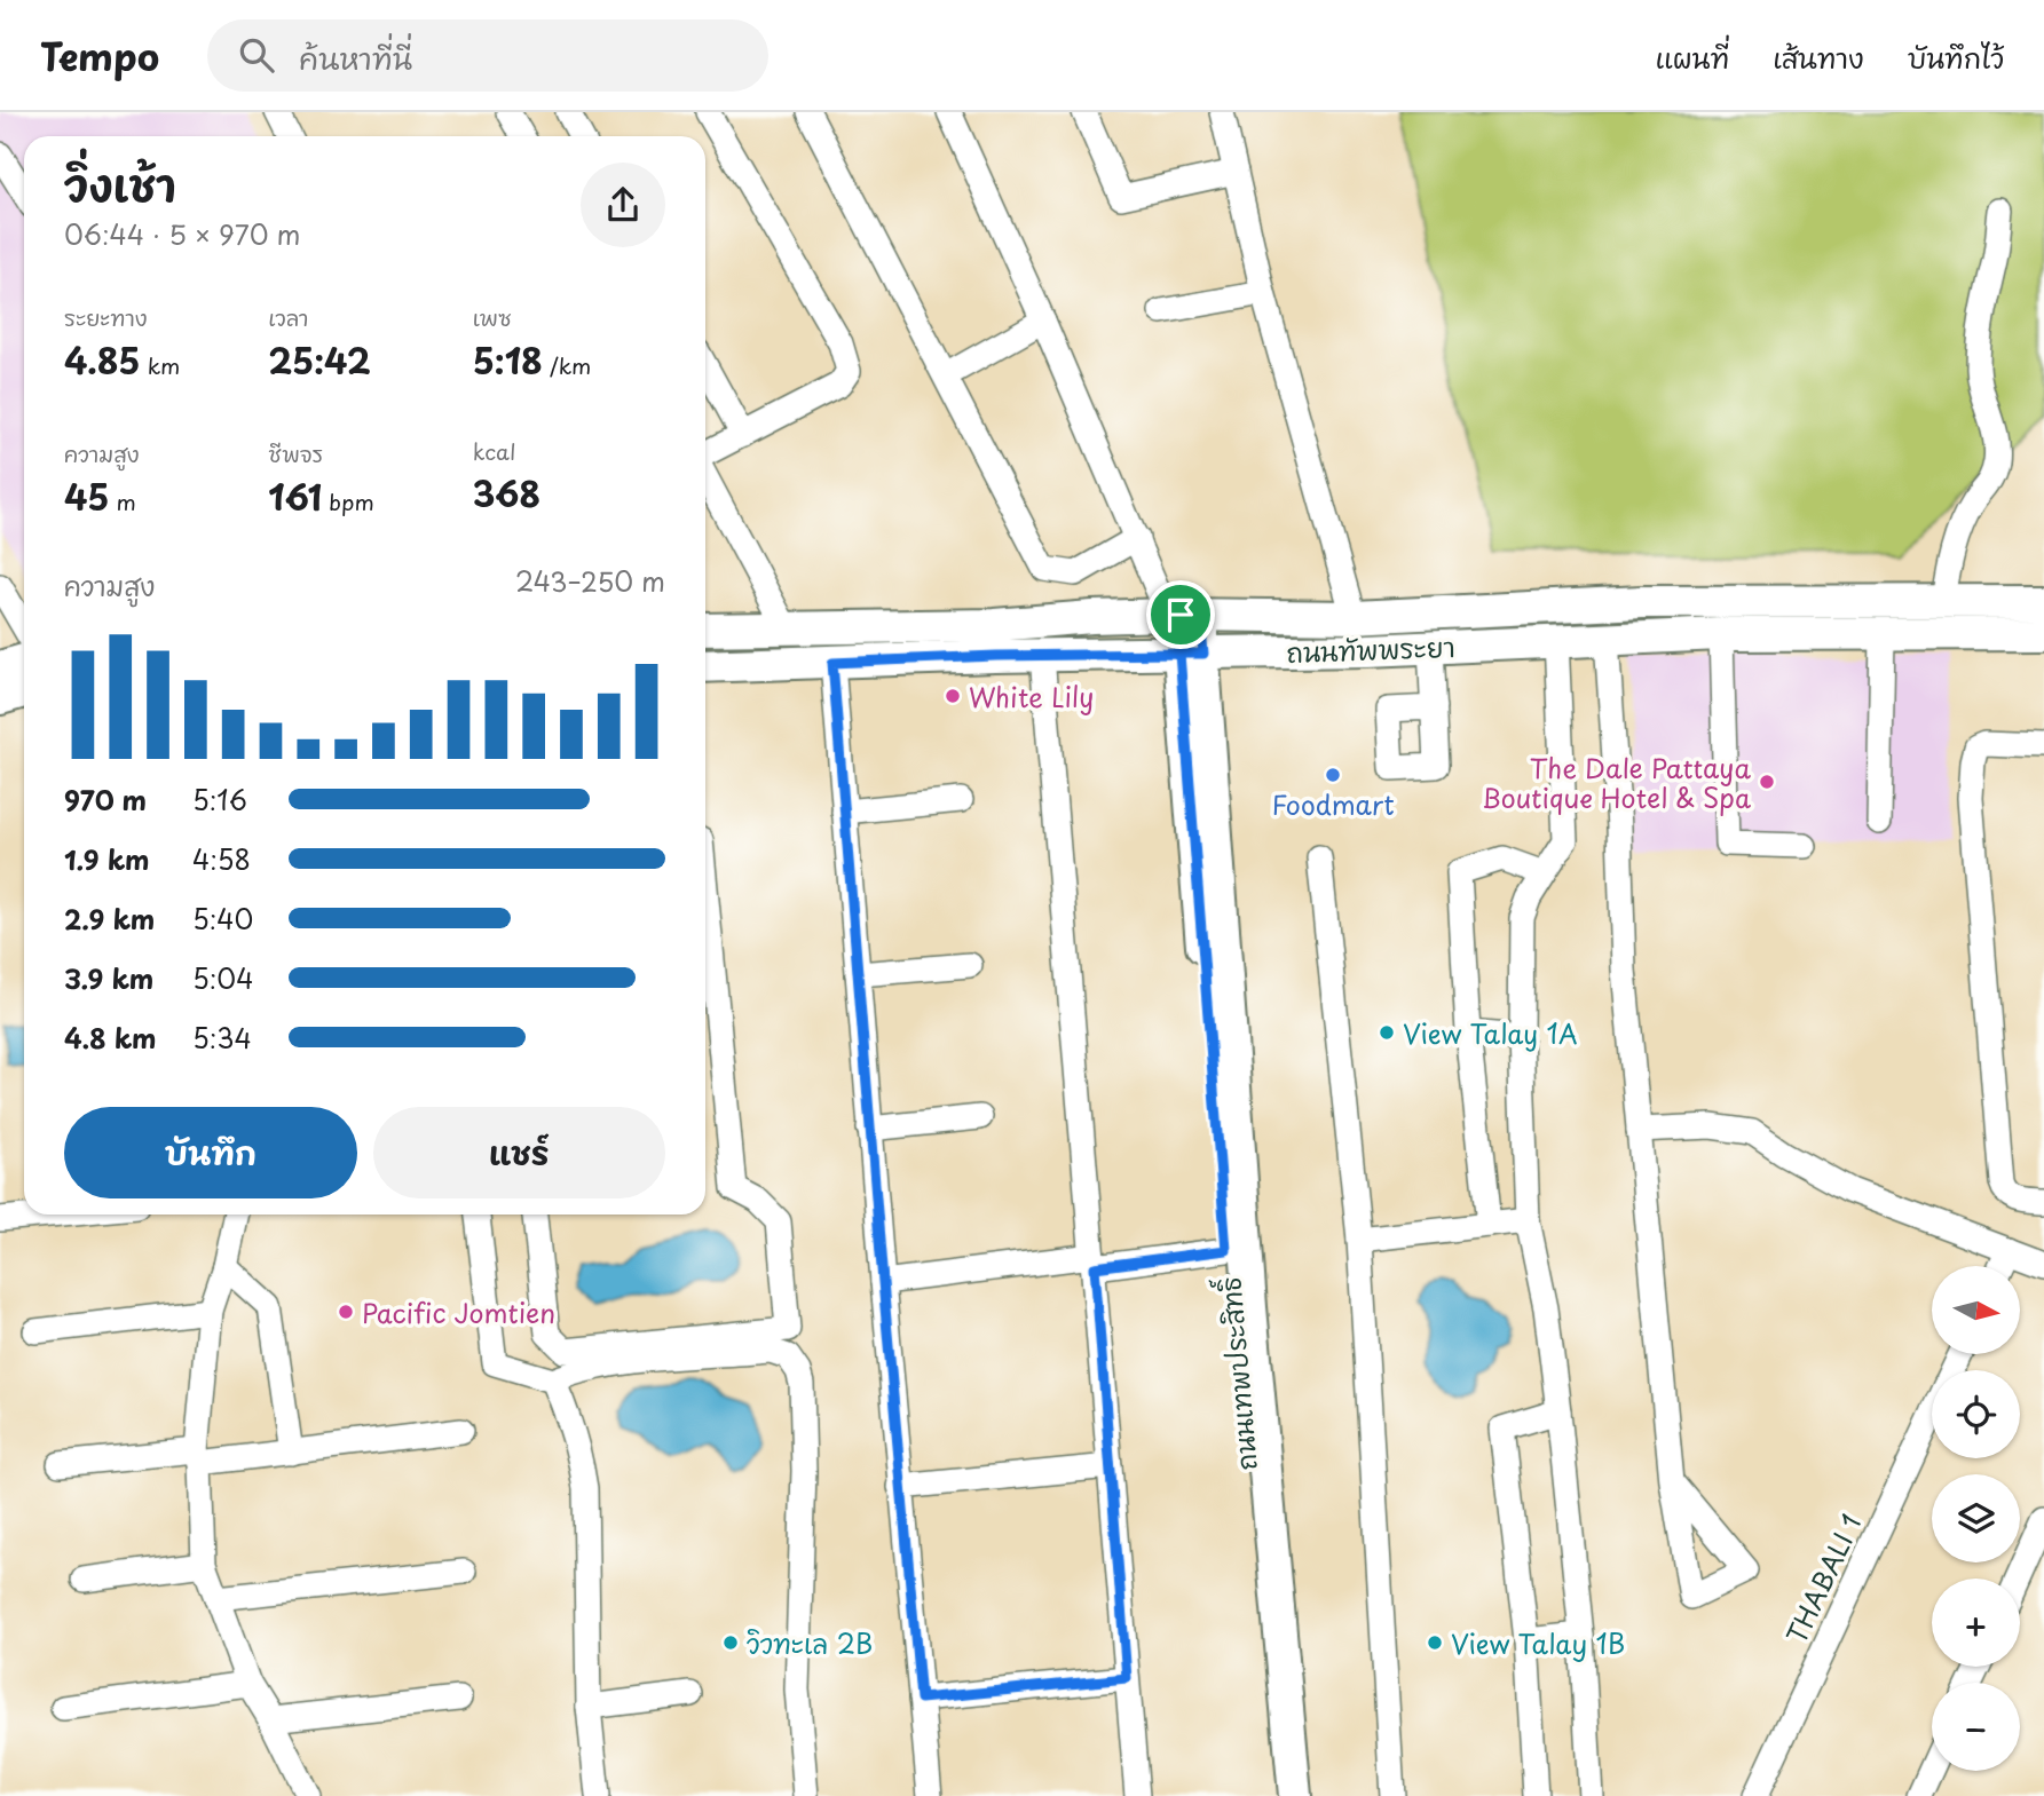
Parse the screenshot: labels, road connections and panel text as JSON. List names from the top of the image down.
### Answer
{
  "streets": {
    "main road": ["ถนนทัพพระยา", "ถนนเทพประสิทธิ์"],
    "street": ["THABALI 1"]
  },
  "crossings": [
    ["ถนนทัพพระยา", "ถนนเทพประสิทธิ์"]
  ],
  "places": [
    "White Lily",
    "Foodmart",
    "The Dale Pattaya Boutique Hotel & Spa",
    "View Talay 1A",
    "Pacific Jomtien",
    "วิวทะเล 2B",
    "View Talay 1B"
  ],
  "north": "right",
  "page": {
    "header": "Tempo",
    "search": "ค้นหาที่นี่",
    "nav": ["แผนที่", "เส้นทาง", "บันทึกไว้"],
    "heading": ["วิ่งเช้า", "06:44 · 5 × 970 m"],
    "stats": [
      ["ระยะทาง", "4.85 km"],
      ["เวลา", "25:42"],
      ["เพซ", "5:18 /km"],
      ["ความสูง", "45 m"],
      ["ชีพจร", "161 bpm"],
      ["kcal", "368"]
    ],
    "chart": ["ความสูง", "243–250 m"],
    "list": [
      {
        "name": "970 m",
        "note": "5:16"
      },
      {
        "name": "1.9 km",
        "note": "4:58"
      },
      {
        "name": "2.9 km",
        "note": "5:40"
      },
      {
        "name": "3.9 km",
        "note": "5:04"
      },
      {
        "name": "4.8 km",
        "note": "5:34"
      }
    ],
    "buttons": ["บันทึก", "แชร์"],
    "map_buttons": ["+", "−"]
  }
}
